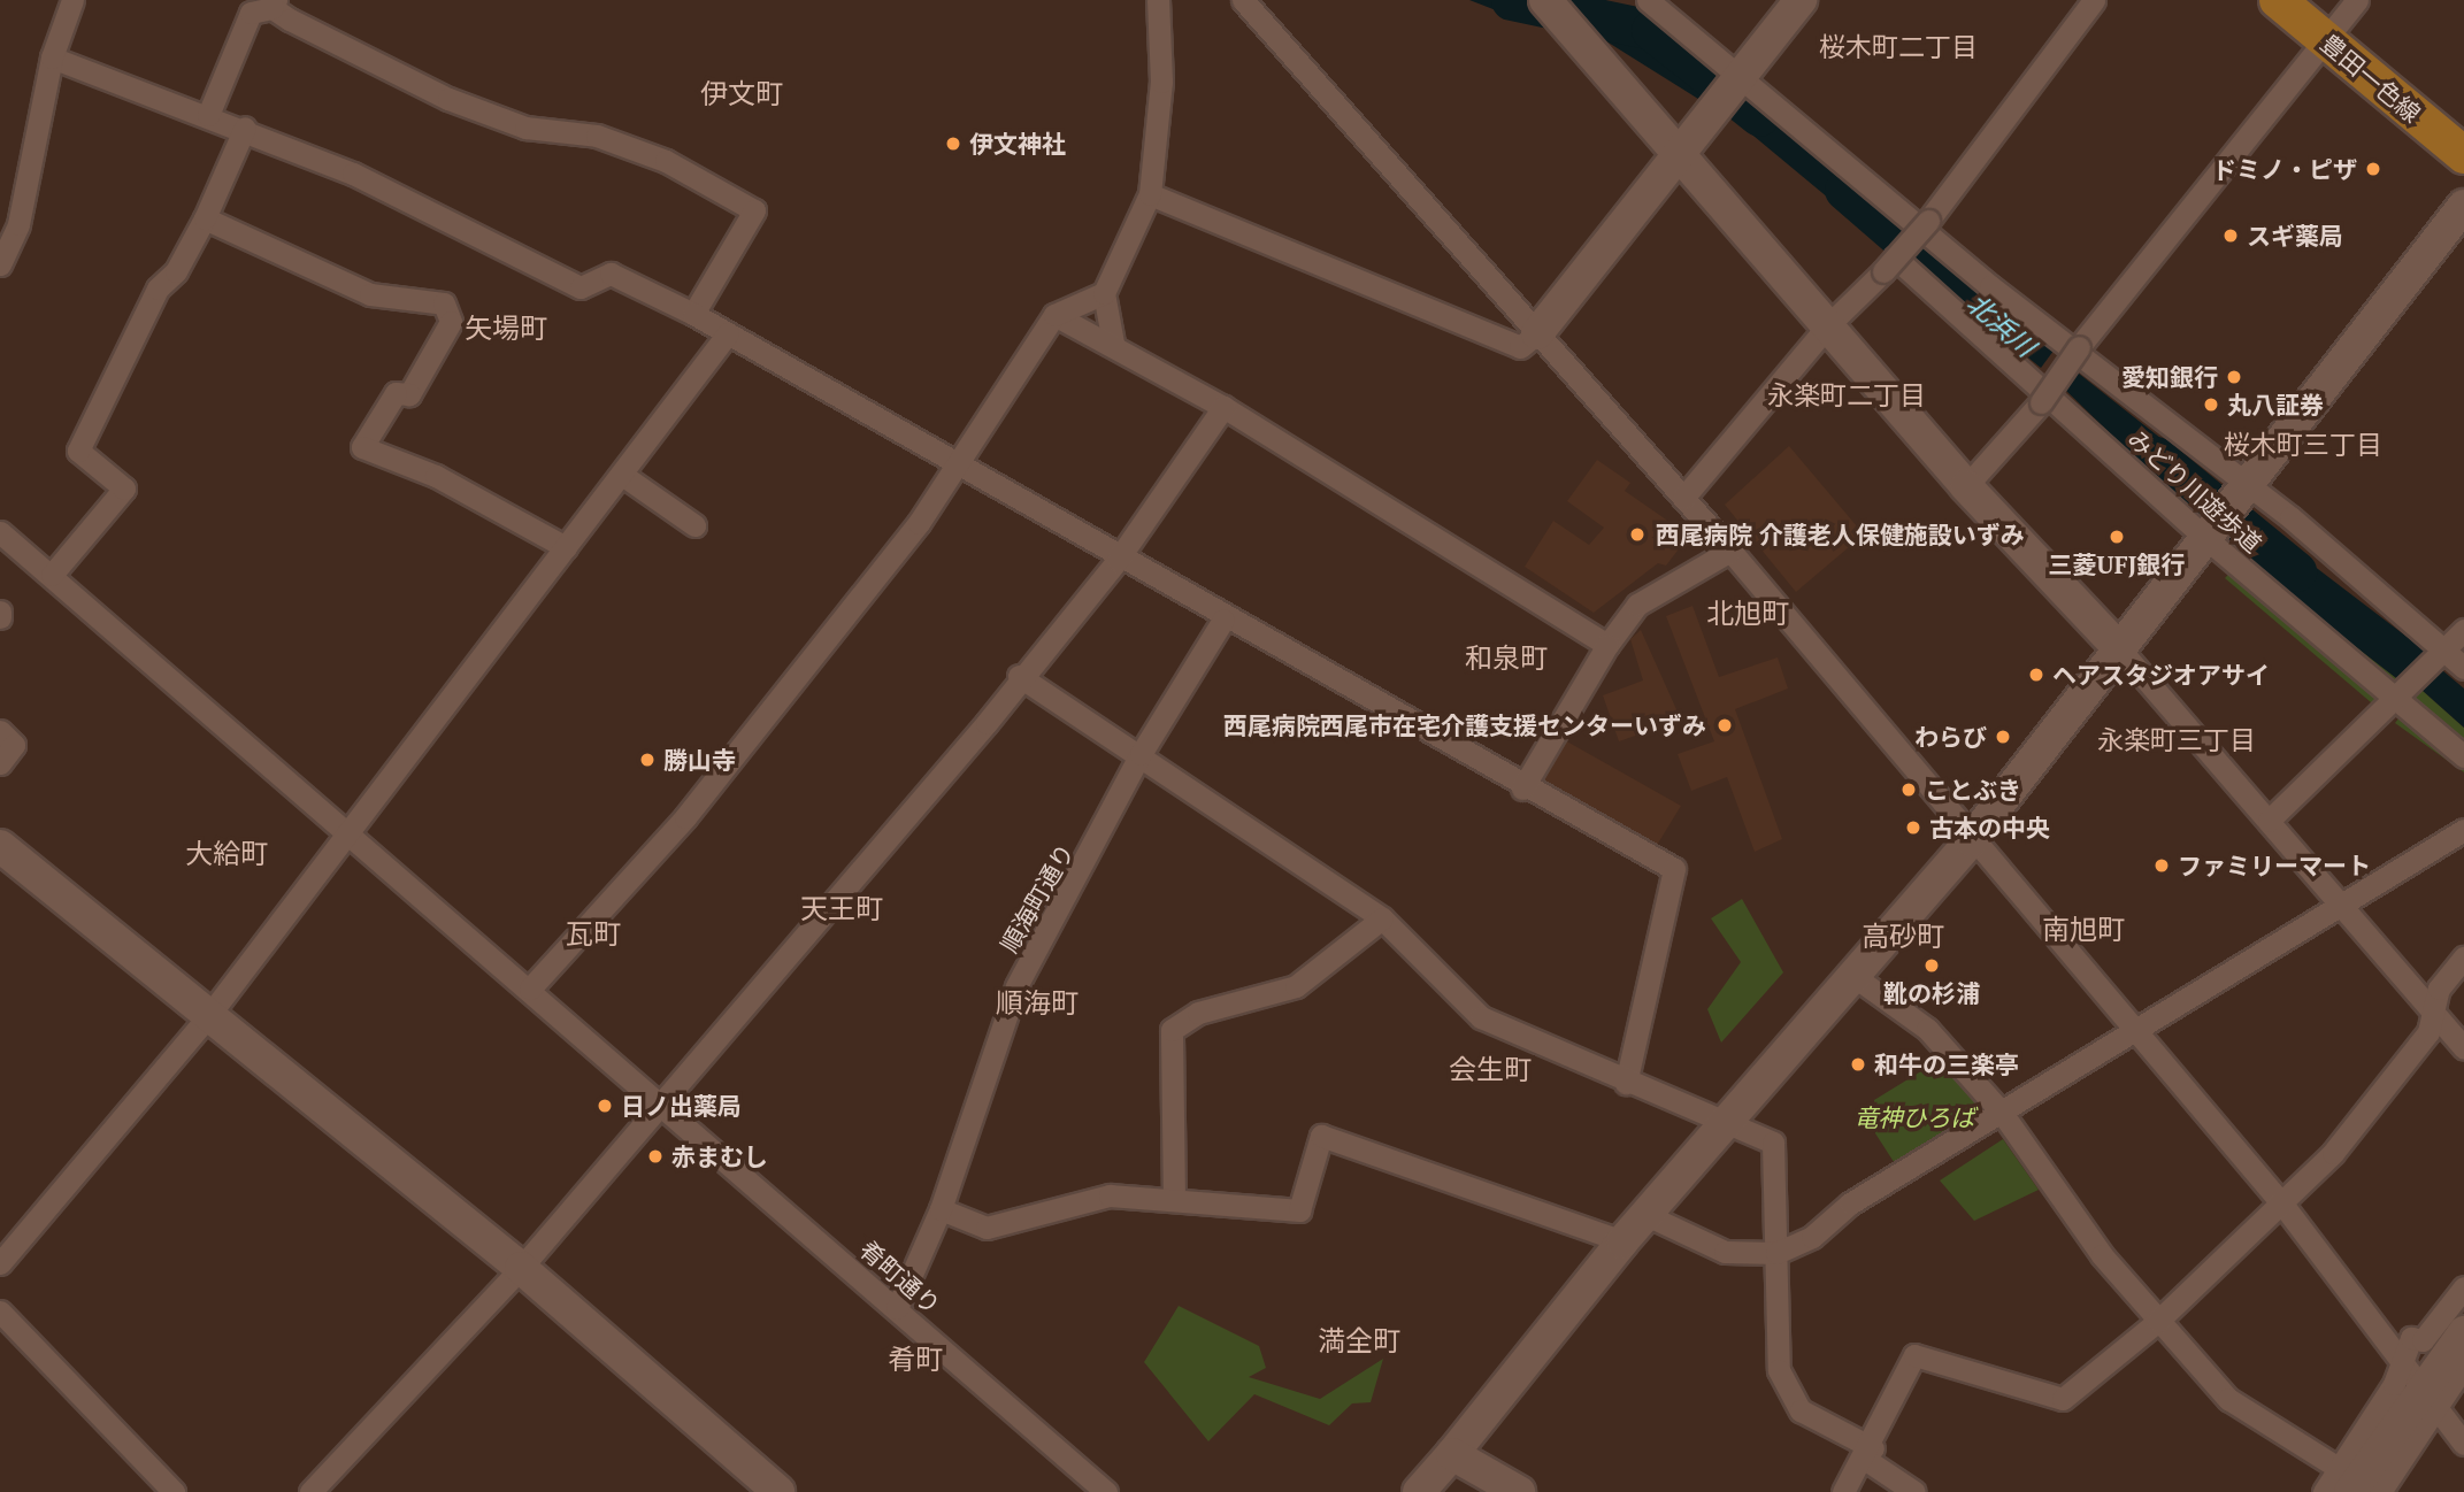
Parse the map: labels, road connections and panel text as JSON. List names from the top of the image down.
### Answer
{
  "streets": {
    "main road": ["豊田一色線"],
    "street": ["みどり川遊歩道", "順海町通り", "肴町通り"]
  },
  "crossings": [
    ["順海町通り", "肴町通り"]
  ],
  "districts": [
    "桜木町二丁目",
    "伊文町",
    "矢場町",
    "永楽町二丁目",
    "桜木町三丁目",
    "北旭町",
    "和泉町",
    "永楽町三丁目",
    "大給町",
    "天王町",
    "南旭町",
    "瓦町",
    "高砂町",
    "順海町",
    "会生町",
    "満全町",
    "肴町"
  ],
  "water": ["北浜川"],
  "parks": ["竜神ひろば"],
  "places": [
    "伊文神社",
    "ドミノ・ピザ",
    "スギ薬局",
    "愛知銀行",
    "丸八証券",
    "西尾病院 介護老人保健施設いずみ",
    "三菱UFJ銀行",
    "ヘアスタジオアサイ",
    "西尾病院西尾市在宅介護支援センターいずみ",
    "わらび",
    "勝山寺",
    "ことぶき",
    "古本の中央",
    "ファミリーマート",
    "靴の杉浦",
    "和牛の三楽亭",
    "日ノ出薬局",
    "赤まむし"
  ]
}
